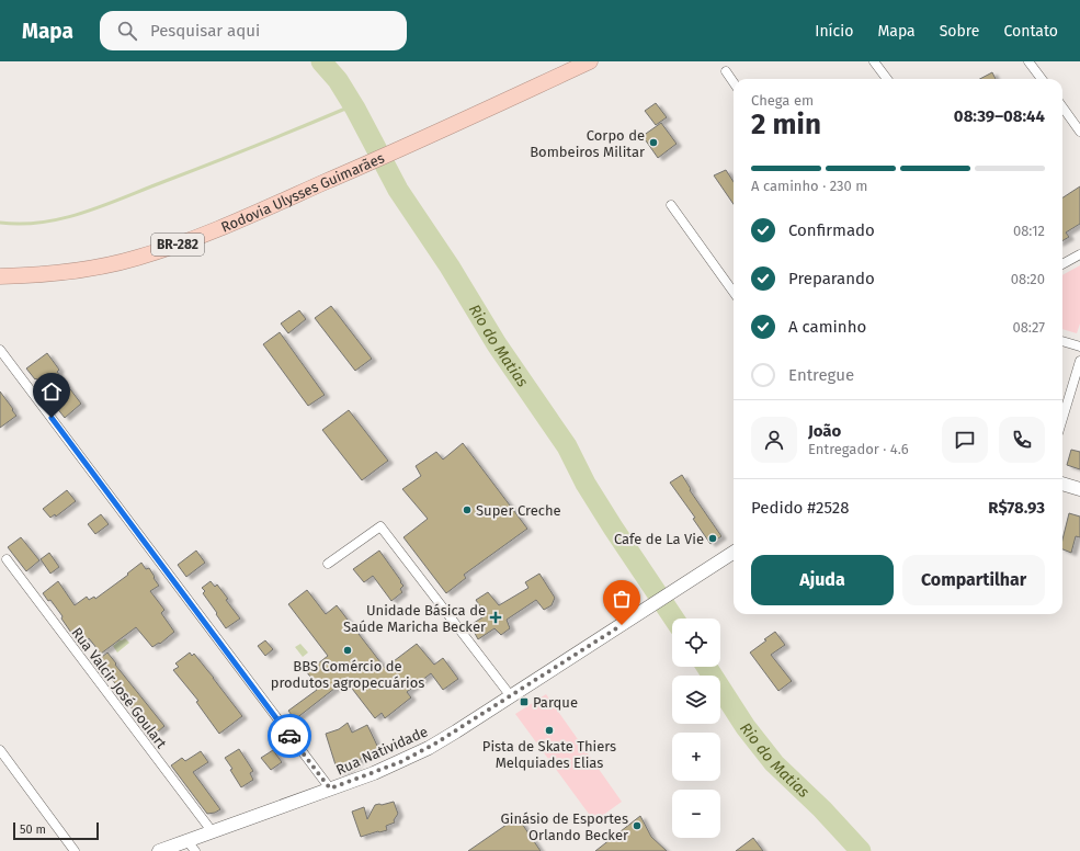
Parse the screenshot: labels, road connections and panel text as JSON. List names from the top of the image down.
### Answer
{
  "streets": {
    "highway": ["Rodovia Ulysses Guimarães", "BR-282"],
    "main road": ["Rua Natividade"],
    "street": ["Rua Valcir José Goulart"]
  },
  "crossings": [
    ["Rua Valcir José Goulart", "Rua Natividade"]
  ],
  "water": ["Rio do Matias"],
  "places": {
    "other": [
      "Corpo de Bombeiros Militar",
      "Super Creche",
      "Cafe de La Vie",
      "BBS Comércio de produtos agropecuários",
      "Pista de Skate Thiers Melquiades Elias",
      "Ginásio de Esportes Orlando Becker"
    ],
    "health": ["Unidade Básica de Saúde Maricha Becker"],
    "transit": ["Parque"]
  },
  "scale_bar": "50 m",
  "page": {
    "header": "Mapa",
    "search": "Pesquisar aqui",
    "nav": [
      "Início",
      "Mapa",
      "Sobre",
      "Contato"
    ],
    "heading": ["2 min", "Chega em", "08:39–08:44"],
    "panel": [
      "João",
      "Entregador · 4.6",
      "Pedido #2528",
      "R$78.93"
    ],
    "bar": "A caminho · 230 m",
    "list": [
      ["Confirmado", "08:12"],
      ["Preparando", "08:20"],
      ["A caminho", "08:27"],
      "Entregue"
    ],
    "buttons": ["Ajuda", "Compartilhar"],
    "map_buttons": ["+", "−"],
    "scale": "50 m"
  }
}
